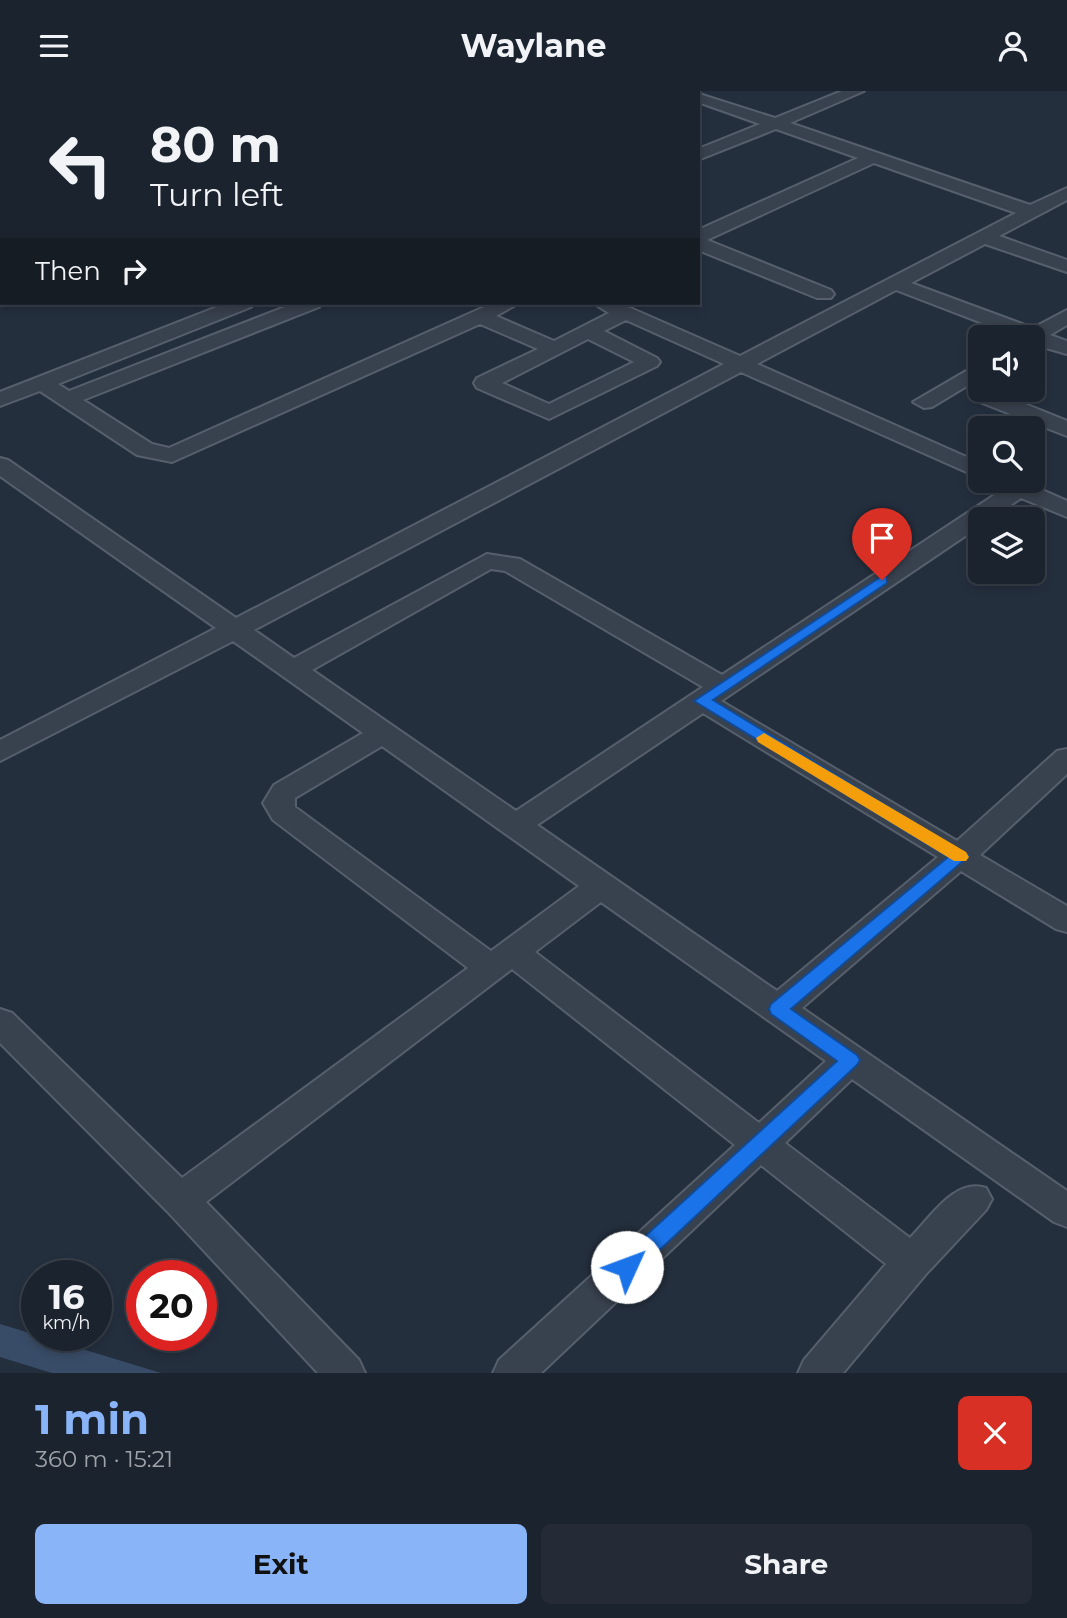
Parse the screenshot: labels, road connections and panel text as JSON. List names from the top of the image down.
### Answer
{
  "page": {
    "header": "Waylane",
    "turn": ["80 m", "Turn left"],
    "then": "Then",
    "speed": "16 km/h",
    "limit": "20",
    "heading": ["1 min", "360 m · 15:21"],
    "buttons": ["Exit", "Share"]
  }
}
